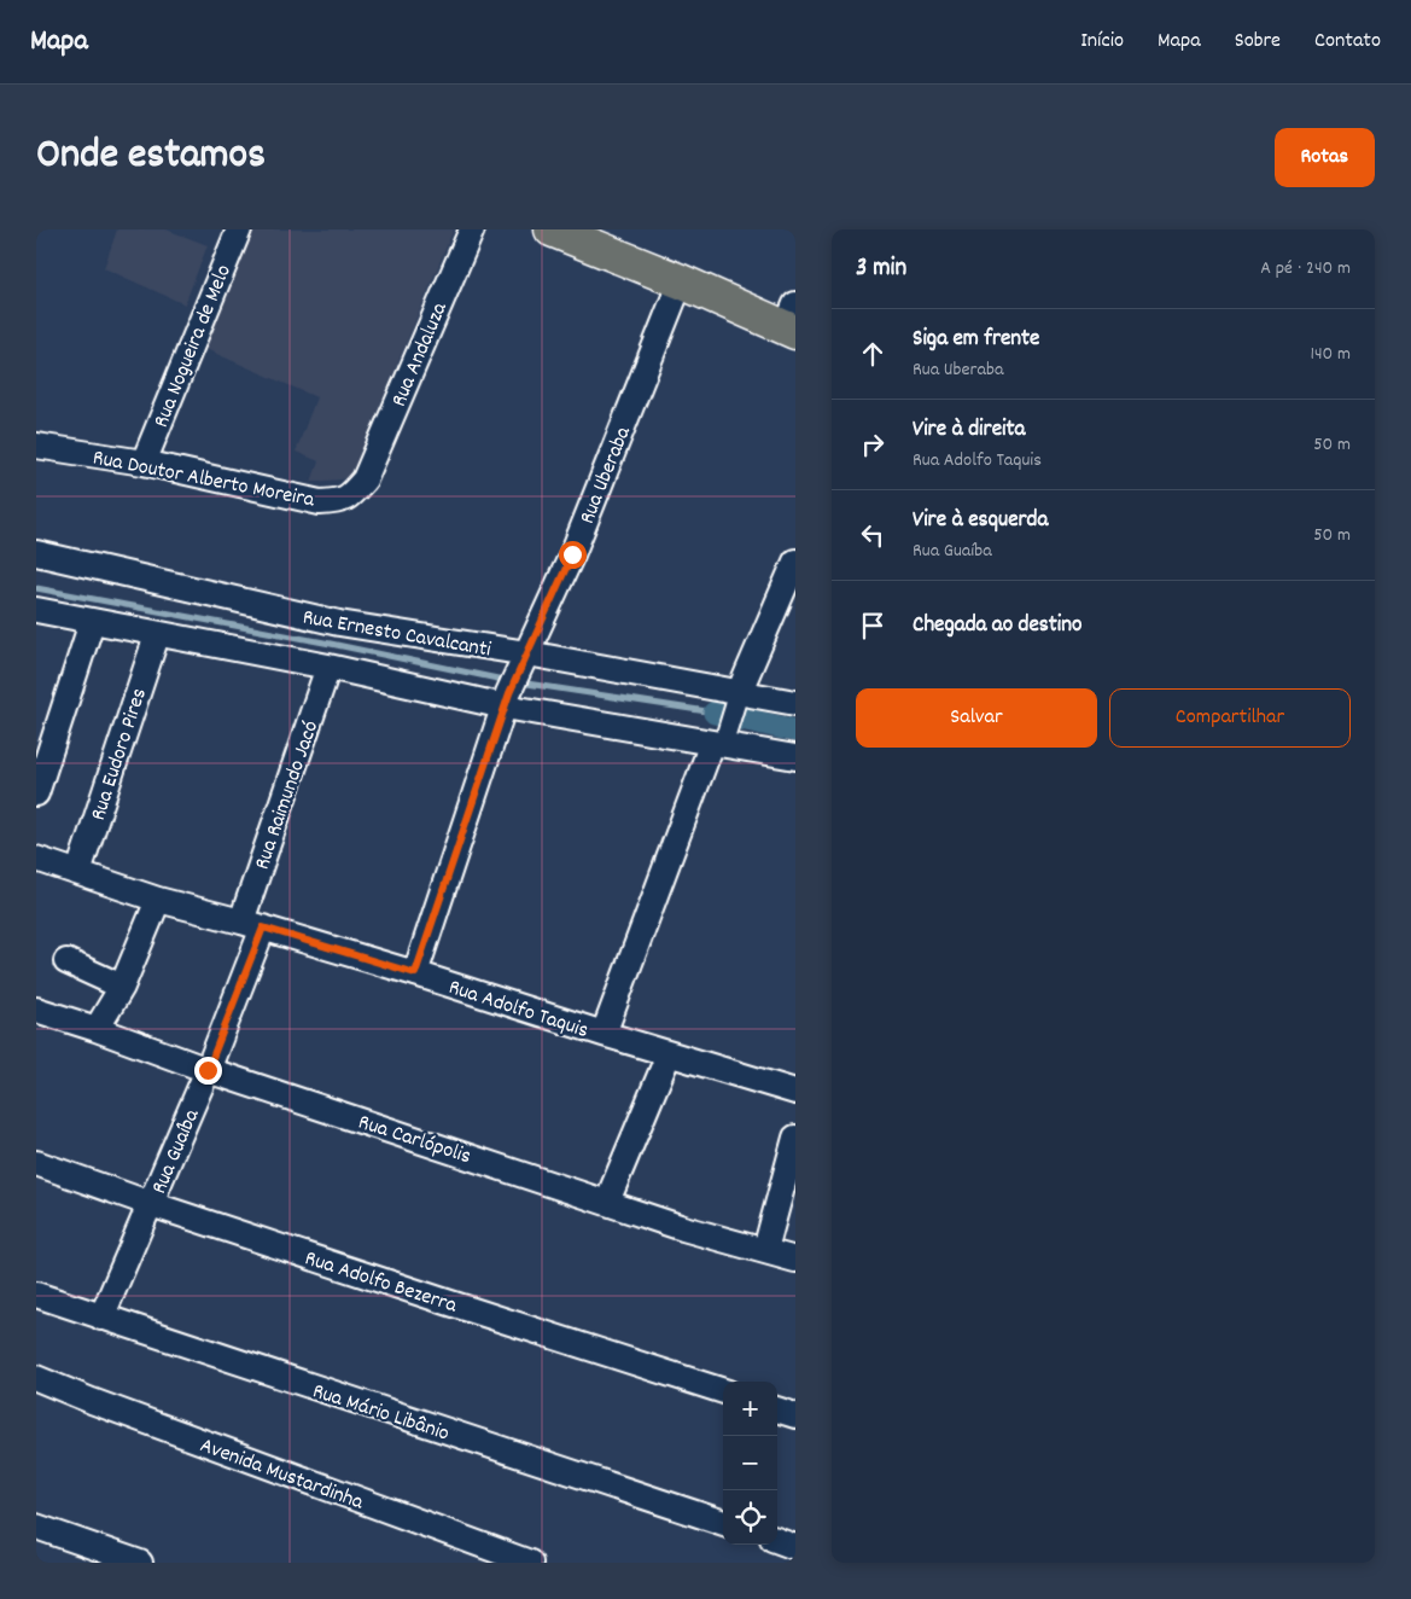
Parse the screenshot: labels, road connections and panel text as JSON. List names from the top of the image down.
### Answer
{
  "streets": {
    "street": [
      "Rua Nogueira de Melo",
      "Rua Andaluza",
      "Rua Uberaba",
      "Rua Doutor Alberto Moreira",
      "Rua Ernesto Cavalcanti",
      "Rua Eudoro Pires",
      "Rua Raimundo Jacó",
      "Rua Adolfo Taquis",
      "Rua Carlópolis",
      "Rua Guaíba",
      "Rua Adolfo Bezerra",
      "Rua Mário Libânio",
      "Avenida Mustardinha"
    ]
  },
  "crossings": [
    ["Rua Nogueira de Melo", "Rua Doutor Alberto Moreira"],
    ["Rua Andaluza", "Rua Doutor Alberto Moreira"],
    ["Rua Uberaba", "Rua Ernesto Cavalcanti"],
    ["Rua Uberaba", "Rua Adolfo Taquis"],
    ["Rua Eudoro Pires", "Rua Adolfo Taquis"],
    ["Rua Raimundo Jacó", "Rua Adolfo Taquis"],
    ["Rua Raimundo Jacó", "Rua Guaíba"],
    ["Rua Adolfo Taquis", "Rua Guaíba"],
    ["Rua Carlópolis", "Rua Guaíba"],
    ["Rua Guaíba", "Rua Adolfo Bezerra"],
    ["Rua Guaíba", "Rua Mário Libânio"]
  ],
  "page": {
    "header": "Mapa",
    "nav": [
      "Início",
      "Mapa",
      "Sobre",
      "Contato"
    ],
    "title": "Onde estamos",
    "buttons": [
      "Rotas",
      ["Salvar", "Compartilhar"]
    ],
    "heading": ["3 min", "A pé · 240 m"],
    "list": [
      ["Siga em frente", "Rua Uberaba", "140 m"],
      ["Vire à direita", "Rua Adolfo Taquis", "50 m"],
      ["Vire à esquerda", "Rua Guaíba", "50 m"],
      "Chegada ao destino"
    ],
    "map_buttons": ["+", "−"]
  }
}
